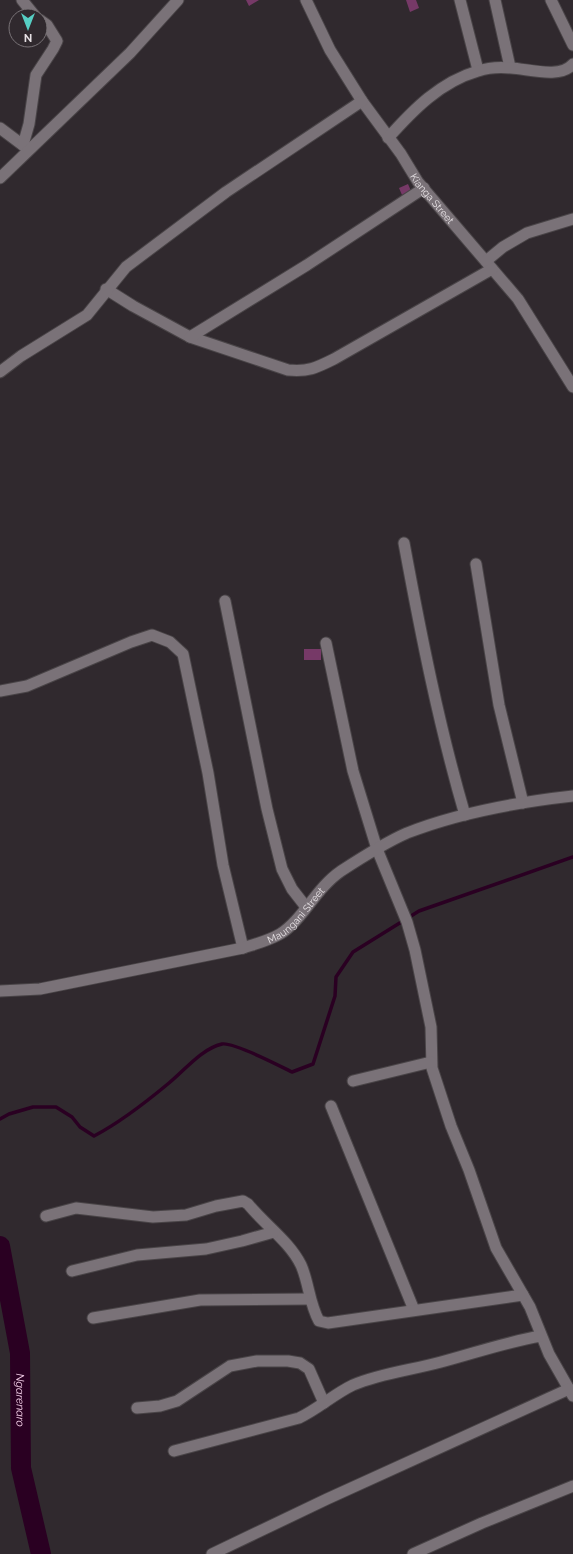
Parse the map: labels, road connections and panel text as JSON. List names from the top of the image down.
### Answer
{
  "streets": {
    "street": ["Kianga Street", "Maungani Street"]
  },
  "water": ["Ngarenaro"],
  "north": "bottom"
}
